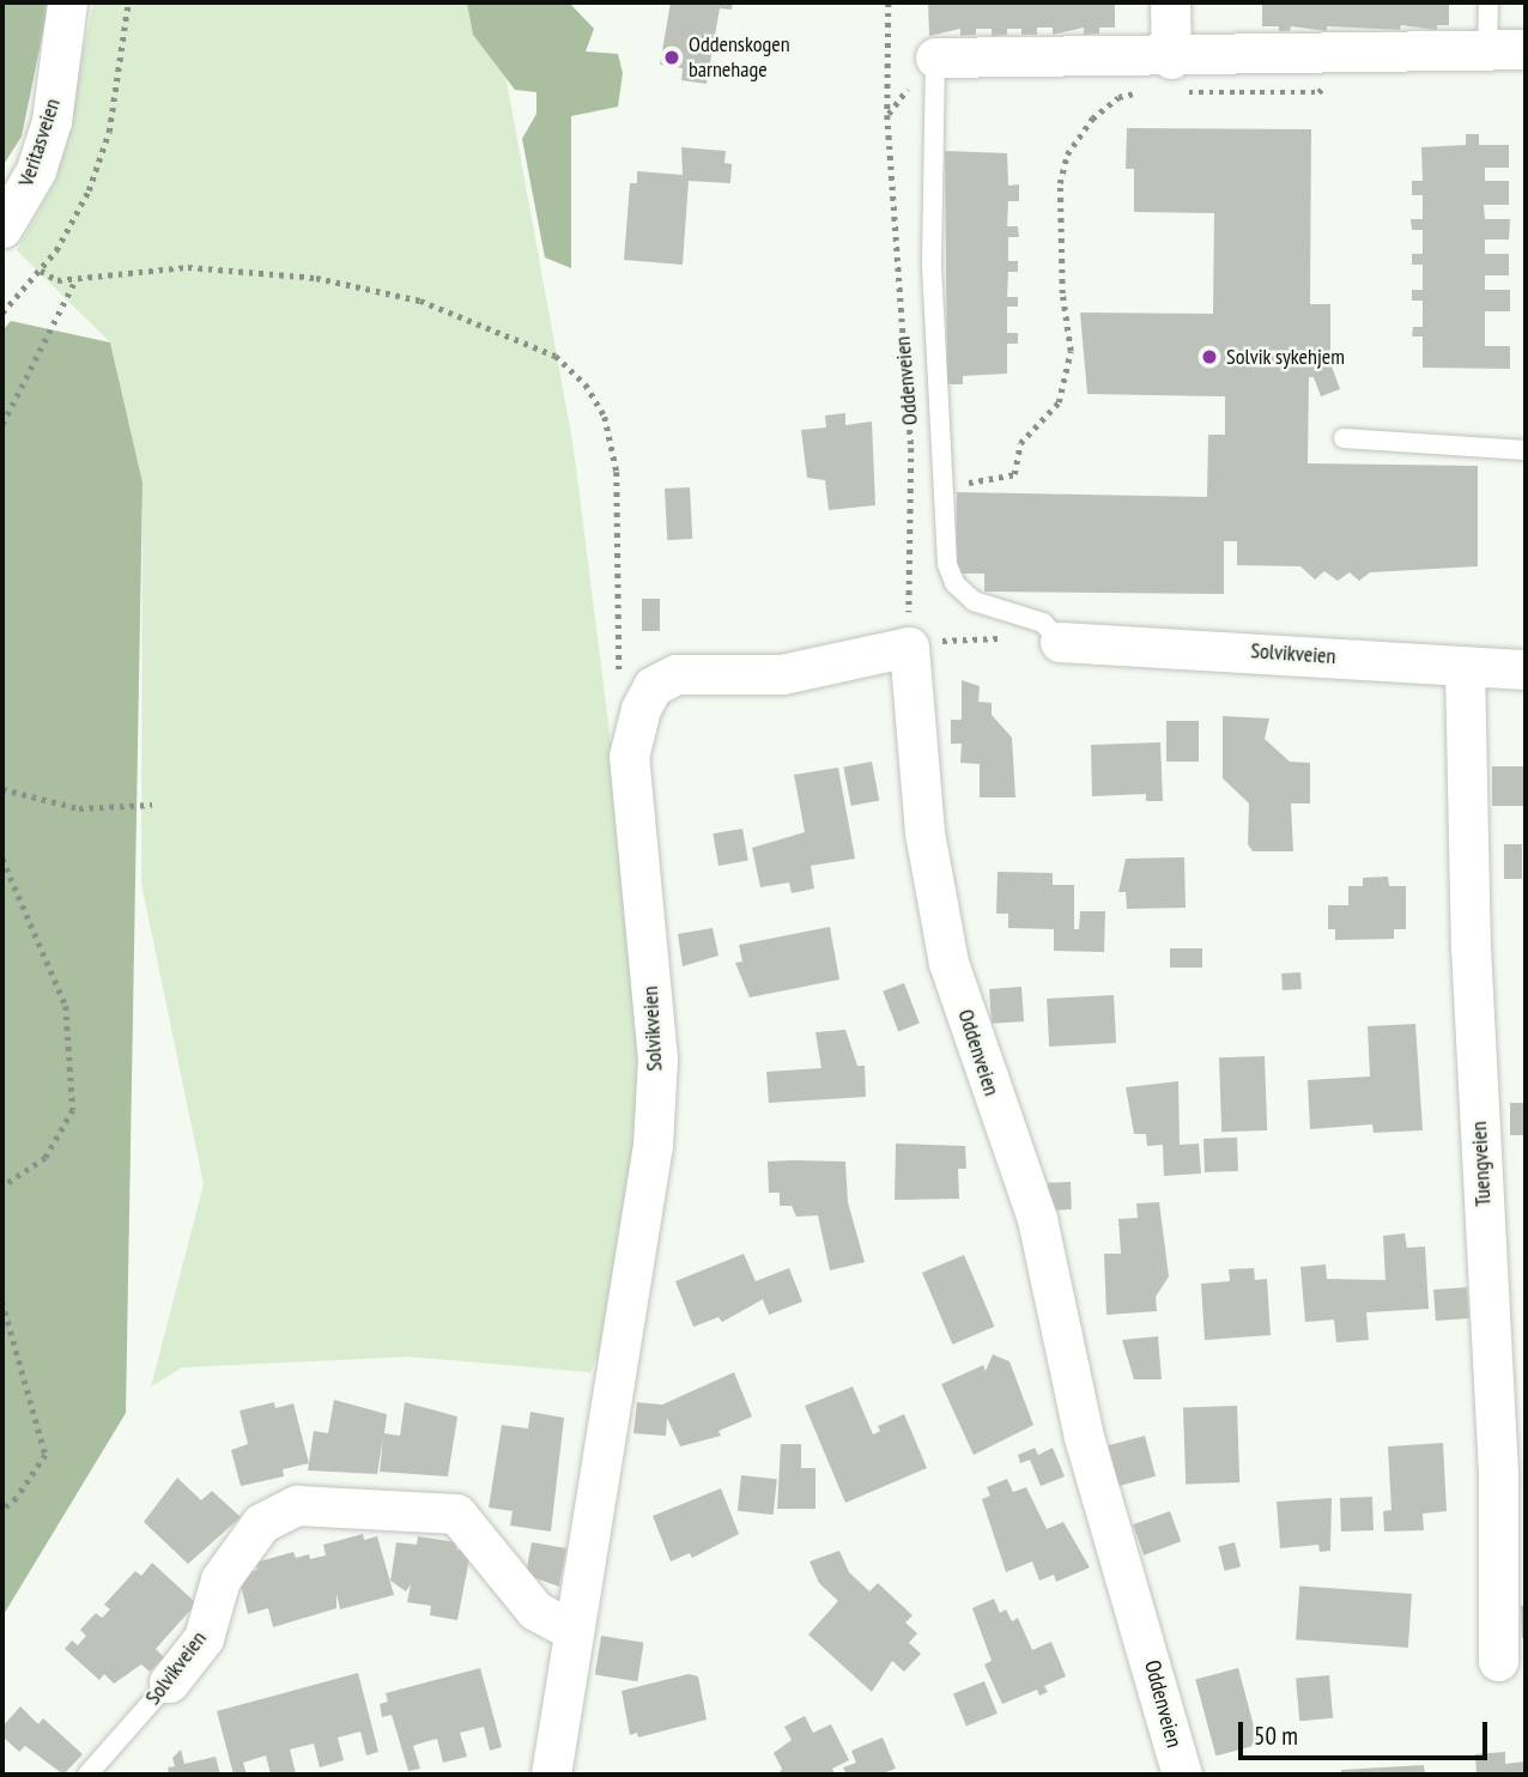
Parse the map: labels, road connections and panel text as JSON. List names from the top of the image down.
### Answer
{
  "streets": {
    "street": [
      "Veritasveien",
      "Oddenveien",
      "Solvikveien",
      "Tuengveien"
    ]
  },
  "crossings": [
    ["Oddenveien", "Solvikveien"],
    ["Solvikveien", "Tuengveien"]
  ],
  "places": ["Oddenskogen barnehage", "Solvik sykehjem"],
  "scale_bar": "50 m"
}
